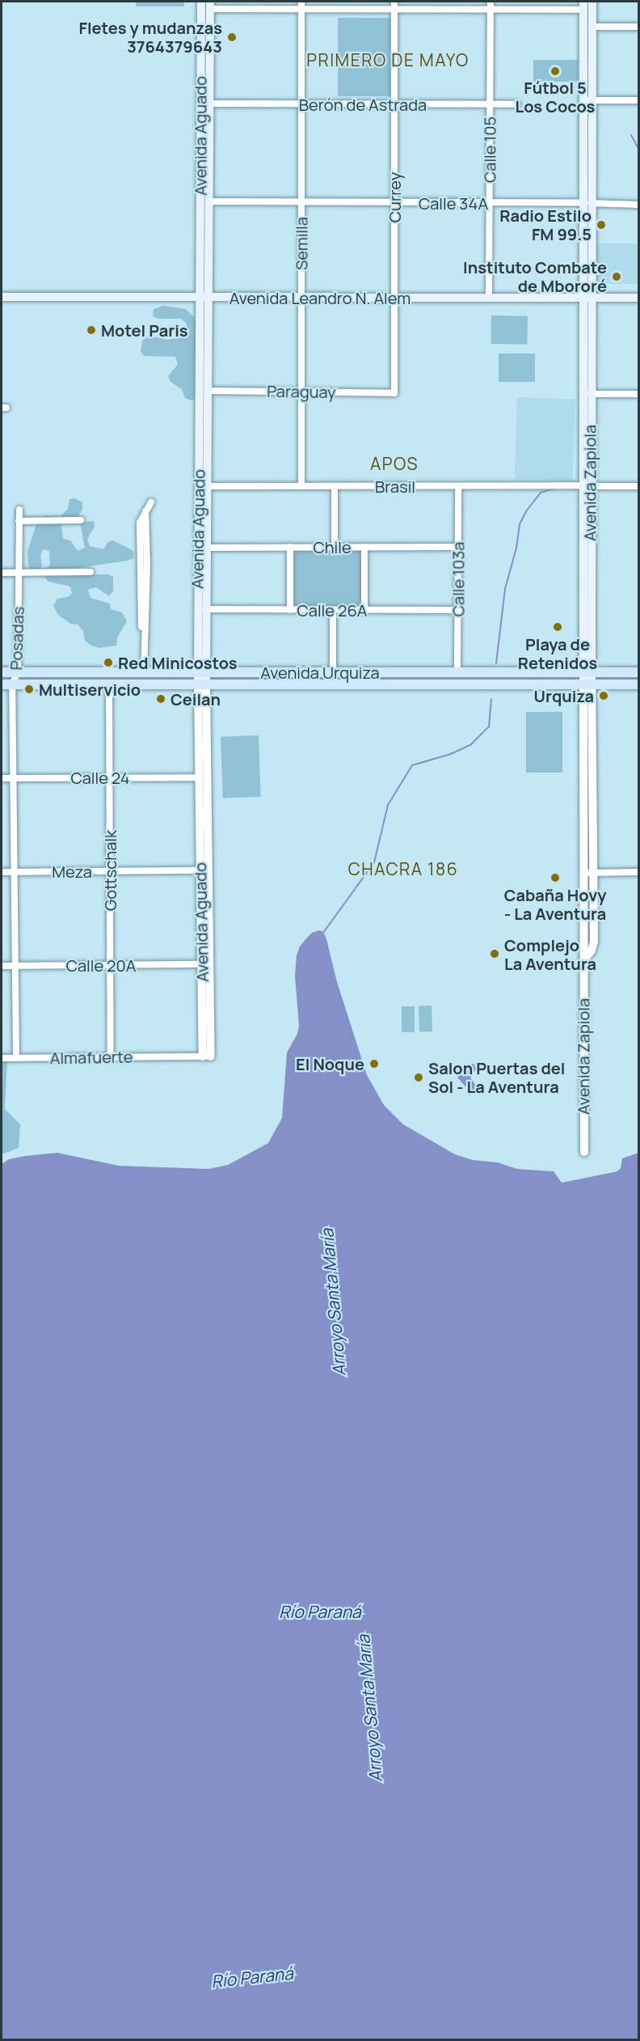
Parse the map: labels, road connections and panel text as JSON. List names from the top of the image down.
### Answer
{
  "streets": {
    "main road": [
      "Avenida Aguado",
      "Avenida Leandro N. Alem",
      "Avenida Zapiola",
      "Avenida Urquiza"
    ],
    "street": [
      "Berón de Astrada",
      "Calle 105",
      "Currey",
      "Calle 34A",
      "Semilla",
      "Paraguay",
      "Brasil",
      "Chile",
      "Calle 103a",
      "Calle 26A",
      "Posadas",
      "Calle 24",
      "Gottschalk",
      "Meza",
      "Calle 20A",
      "Almafuerte"
    ]
  },
  "crossings": [
    ["Berón de Astrada", "Avenida Aguado"],
    ["Berón de Astrada", "Calle 105"],
    ["Berón de Astrada", "Currey"],
    ["Berón de Astrada", "Semilla"],
    ["Avenida Aguado", "Calle 34A"],
    ["Avenida Aguado", "Avenida Leandro N. Alem"],
    ["Avenida Aguado", "Paraguay"],
    ["Avenida Aguado", "Brasil"],
    ["Avenida Aguado", "Chile"],
    ["Avenida Aguado", "Calle 26A"],
    ["Avenida Aguado", "Avenida Urquiza"],
    ["Avenida Aguado", "Calle 24"],
    ["Avenida Aguado", "Meza"],
    ["Avenida Aguado", "Calle 20A"],
    ["Avenida Aguado", "Almafuerte"],
    ["Calle 105", "Calle 34A"],
    ["Calle 105", "Avenida Leandro N. Alem"],
    ["Currey", "Calle 34A"],
    ["Currey", "Avenida Leandro N. Alem"],
    ["Currey", "Paraguay"],
    ["Calle 34A", "Semilla"],
    ["Calle 34A", "Avenida Zapiola"],
    ["Semilla", "Avenida Leandro N. Alem"],
    ["Semilla", "Paraguay"],
    ["Semilla", "Brasil"],
    ["Avenida Leandro N. Alem", "Avenida Zapiola"],
    ["Avenida Zapiola", "Brasil"],
    ["Avenida Zapiola", "Avenida Urquiza"],
    ["Brasil", "Calle 103a"],
    ["Chile", "Calle 103a"],
    ["Calle 103a", "Calle 26A"],
    ["Calle 103a", "Avenida Urquiza"],
    ["Posadas", "Avenida Urquiza"],
    ["Posadas", "Calle 24"],
    ["Posadas", "Meza"],
    ["Posadas", "Calle 20A"],
    ["Posadas", "Almafuerte"],
    ["Avenida Urquiza", "Gottschalk"],
    ["Calle 24", "Gottschalk"],
    ["Gottschalk", "Meza"],
    ["Gottschalk", "Calle 20A"],
    ["Gottschalk", "Almafuerte"]
  ],
  "districts": ["PRIMERO DE MAYO", "APOS", "CHACRA 186"],
  "water": ["Arroyo Santa María", "Río Paraná"],
  "places": [
    "Fletes y mudanzas 3764379643",
    "Fútbol 5 Los Cocos",
    "Radio Estilo FM 99.5",
    "Instituto Combate de Mbororé",
    "Motel Paris",
    "Playa de Retenidos",
    "Red Minicostos",
    "Multiservicio",
    "Urquiza",
    "Ceilan",
    "Cabaña Hovy - La Aventura",
    "Complejo La Aventura",
    "El Noque",
    "Salon Puertas del Sol - La Aventura"
  ]
}
